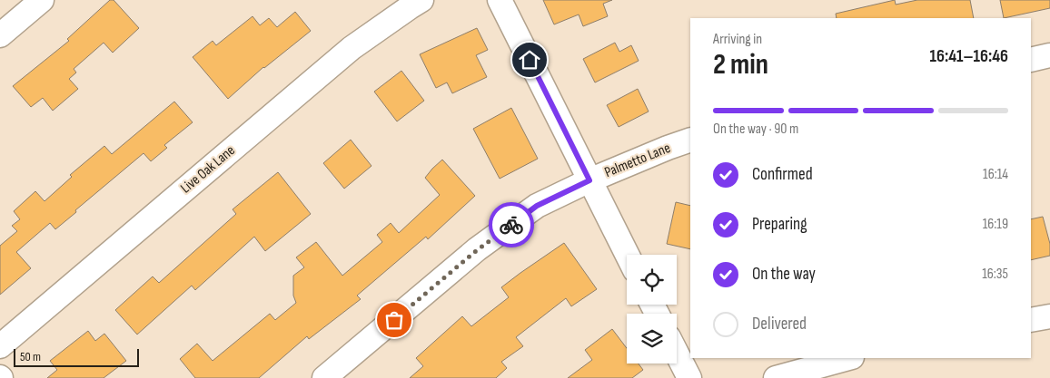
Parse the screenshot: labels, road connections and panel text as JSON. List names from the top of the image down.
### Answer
{
  "streets": {
    "street": ["Palmetto Lane", "Live Oak Lane"]
  },
  "scale_bar": "50 m",
  "page": {
    "heading": ["2 min", "Arriving in", "16:41–16:46"],
    "bar": "On the way · 90 m",
    "list": [
      ["Confirmed", "16:14"],
      ["Preparing", "16:19"],
      ["On the way", "16:35"],
      "Delivered"
    ],
    "scale": "50 m"
  }
}
